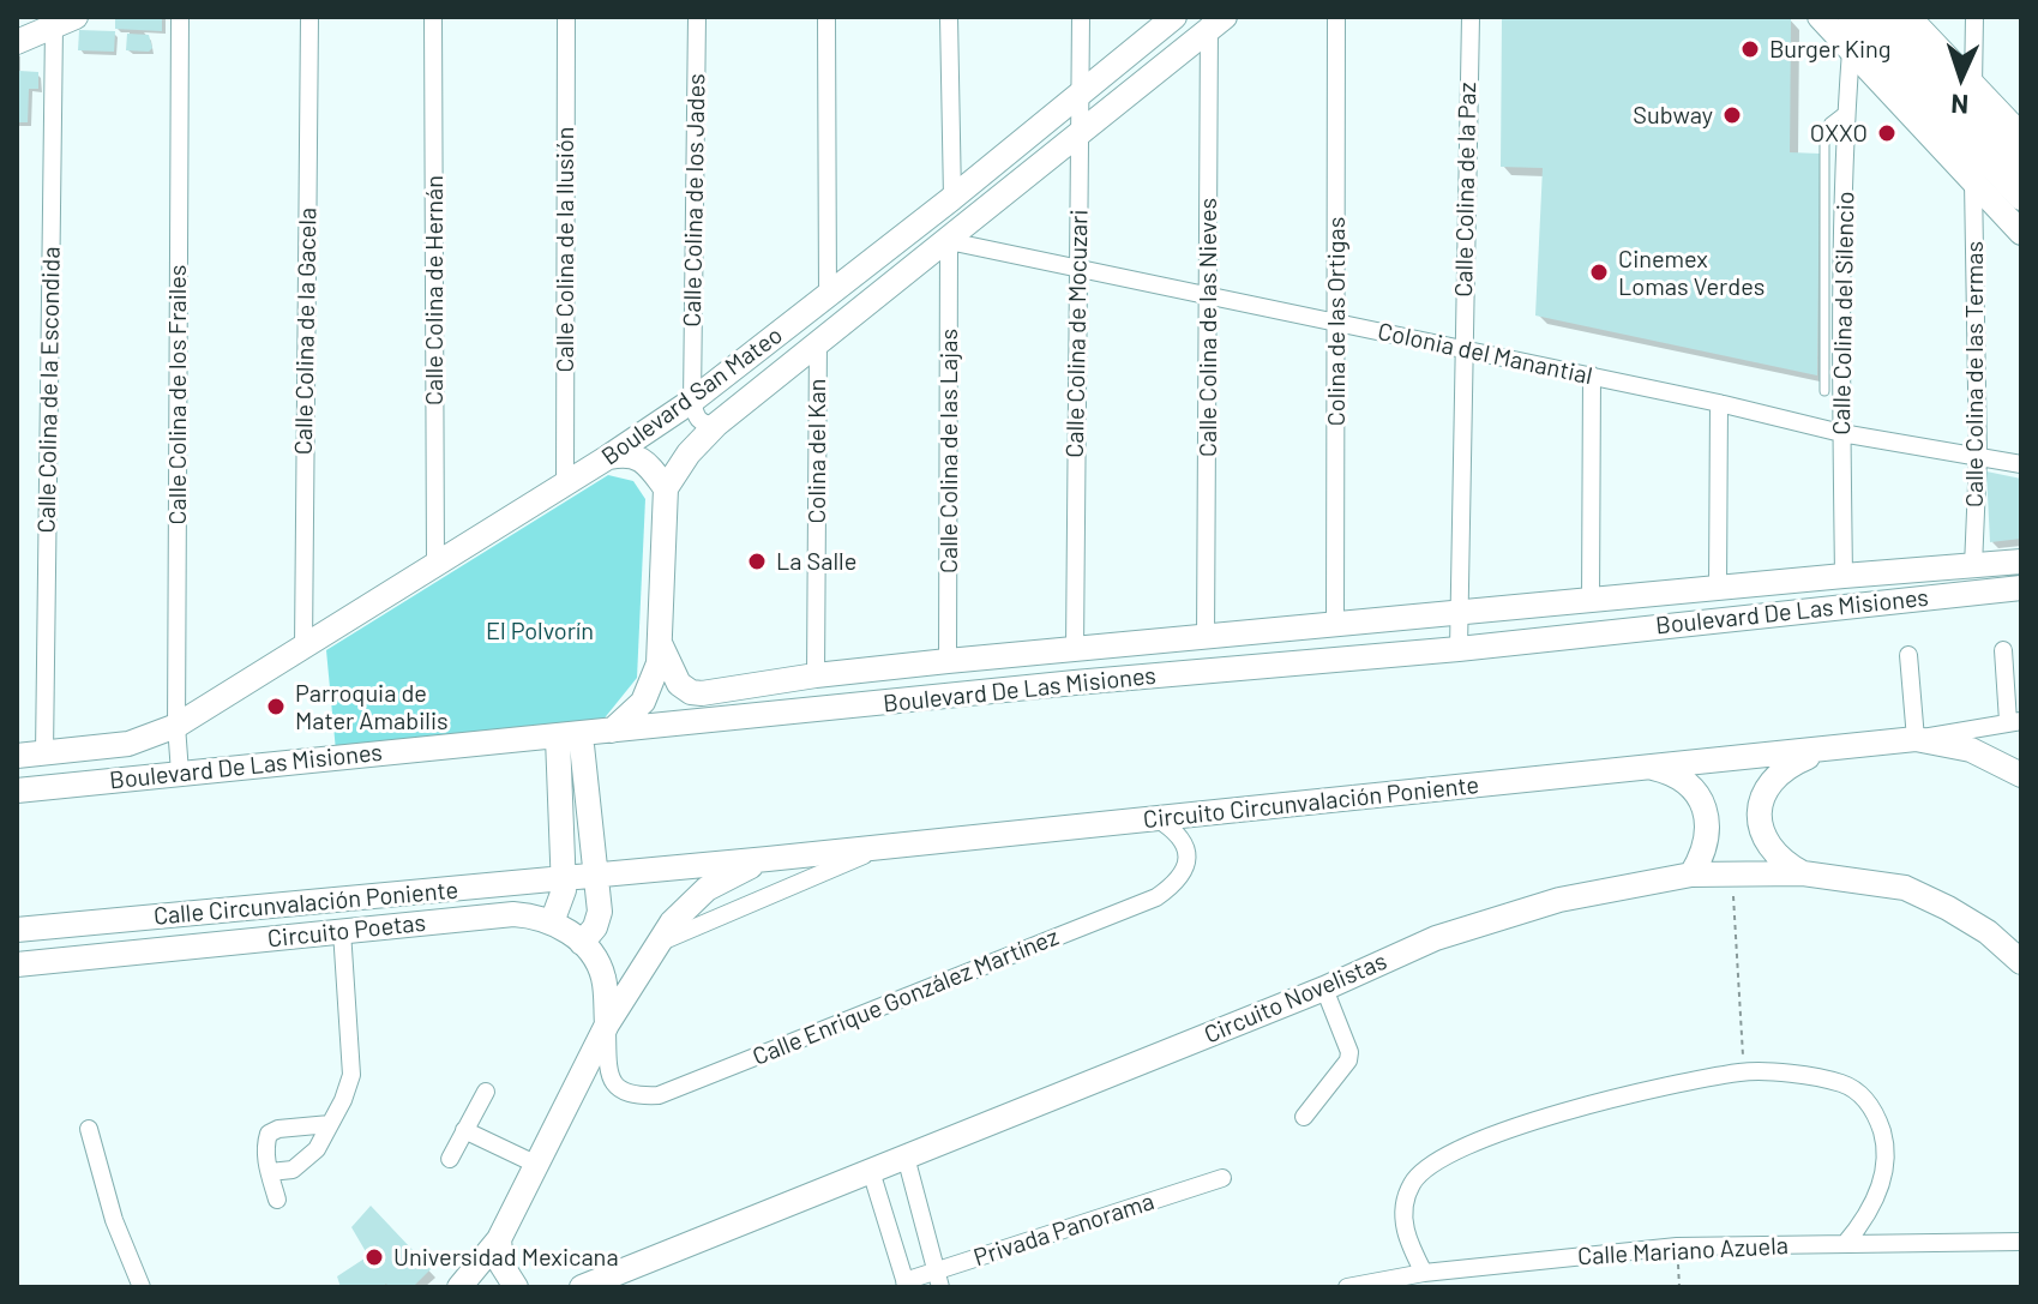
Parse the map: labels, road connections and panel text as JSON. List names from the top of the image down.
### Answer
{
  "streets": {
    "main road": [
      "Boulevard San Mateo",
      "Boulevard De Las Misiones",
      "Circuito Circunvalación Poniente",
      "Calle Circunvalación Poniente",
      "Circuito Poetas",
      "Circuito Novelistas"
    ],
    "street": [
      "Calle Colina de la Paz",
      "Calle Colina de los Jades",
      "Calle Colina de la Ilusión",
      "Calle Colina de Hernán",
      "Calle Colina del Silencio",
      "Colina de las Ortigas",
      "Calle Colina de las Nieves",
      "Calle Colina de la Gacela",
      "Calle Colina de Mocuzari",
      "Colonia del Manantial",
      "Calle Colina de las Termas",
      "Calle Colina de la Escondida",
      "Calle Colina de los Frailes",
      "Colina del Kan",
      "Calle Colina de las Lajas",
      "Calle Enrique González Martínez",
      "Privada Panorama",
      "Calle Mariano Azuela"
    ]
  },
  "crossings": [
    ["Calle Colina de la Paz", "Colonia del Manantial"],
    ["Calle Colina de la Paz", "Boulevard De Las Misiones"],
    ["Calle Colina de los Jades", "Boulevard San Mateo"],
    ["Calle Colina de la Ilusión", "Boulevard San Mateo"],
    ["Calle Colina de Hernán", "Boulevard San Mateo"],
    ["Calle Colina del Silencio", "Colonia del Manantial"],
    ["Calle Colina del Silencio", "Boulevard De Las Misiones"],
    ["Colina de las Ortigas", "Colonia del Manantial"],
    ["Colina de las Ortigas", "Boulevard De Las Misiones"],
    ["Calle Colina de las Nieves", "Colonia del Manantial"],
    ["Calle Colina de las Nieves", "Boulevard San Mateo"],
    ["Calle Colina de las Nieves", "Boulevard De Las Misiones"],
    ["Calle Colina de la Gacela", "Boulevard San Mateo"],
    ["Calle Colina de Mocuzari", "Colonia del Manantial"],
    ["Calle Colina de Mocuzari", "Boulevard San Mateo"],
    ["Calle Colina de Mocuzari", "Boulevard De Las Misiones"],
    ["Colonia del Manantial", "Calle Colina de las Termas"],
    ["Colonia del Manantial", "Boulevard San Mateo"],
    ["Colonia del Manantial", "Calle Colina de las Lajas"],
    ["Calle Colina de las Termas", "Boulevard De Las Misiones"],
    ["Calle Colina de la Escondida", "Boulevard De Las Misiones"],
    ["Calle Colina de los Frailes", "Boulevard San Mateo"],
    ["Calle Colina de los Frailes", "Boulevard De Las Misiones"],
    ["Boulevard San Mateo", "Colina del Kan"],
    ["Boulevard San Mateo", "Calle Colina de las Lajas"],
    ["Boulevard San Mateo", "Boulevard De Las Misiones"],
    ["Colina del Kan", "Boulevard De Las Misiones"],
    ["Calle Colina de las Lajas", "Boulevard De Las Misiones"],
    ["Circuito Circunvalación Poniente", "Calle Circunvalación Poniente"],
    ["Circuito Circunvalación Poniente", "Calle Enrique González Martínez"],
    ["Circuito Poetas", "Calle Enrique González Martínez"]
  ],
  "parks": ["El Polvorín"],
  "places": [
    "Burger King",
    "Subway",
    "OXXO",
    "Cinemex Lomas Verdes",
    "La Salle",
    "Parroquia de Mater Amabilis",
    "Universidad Mexicana"
  ],
  "north": "bottom"
}
